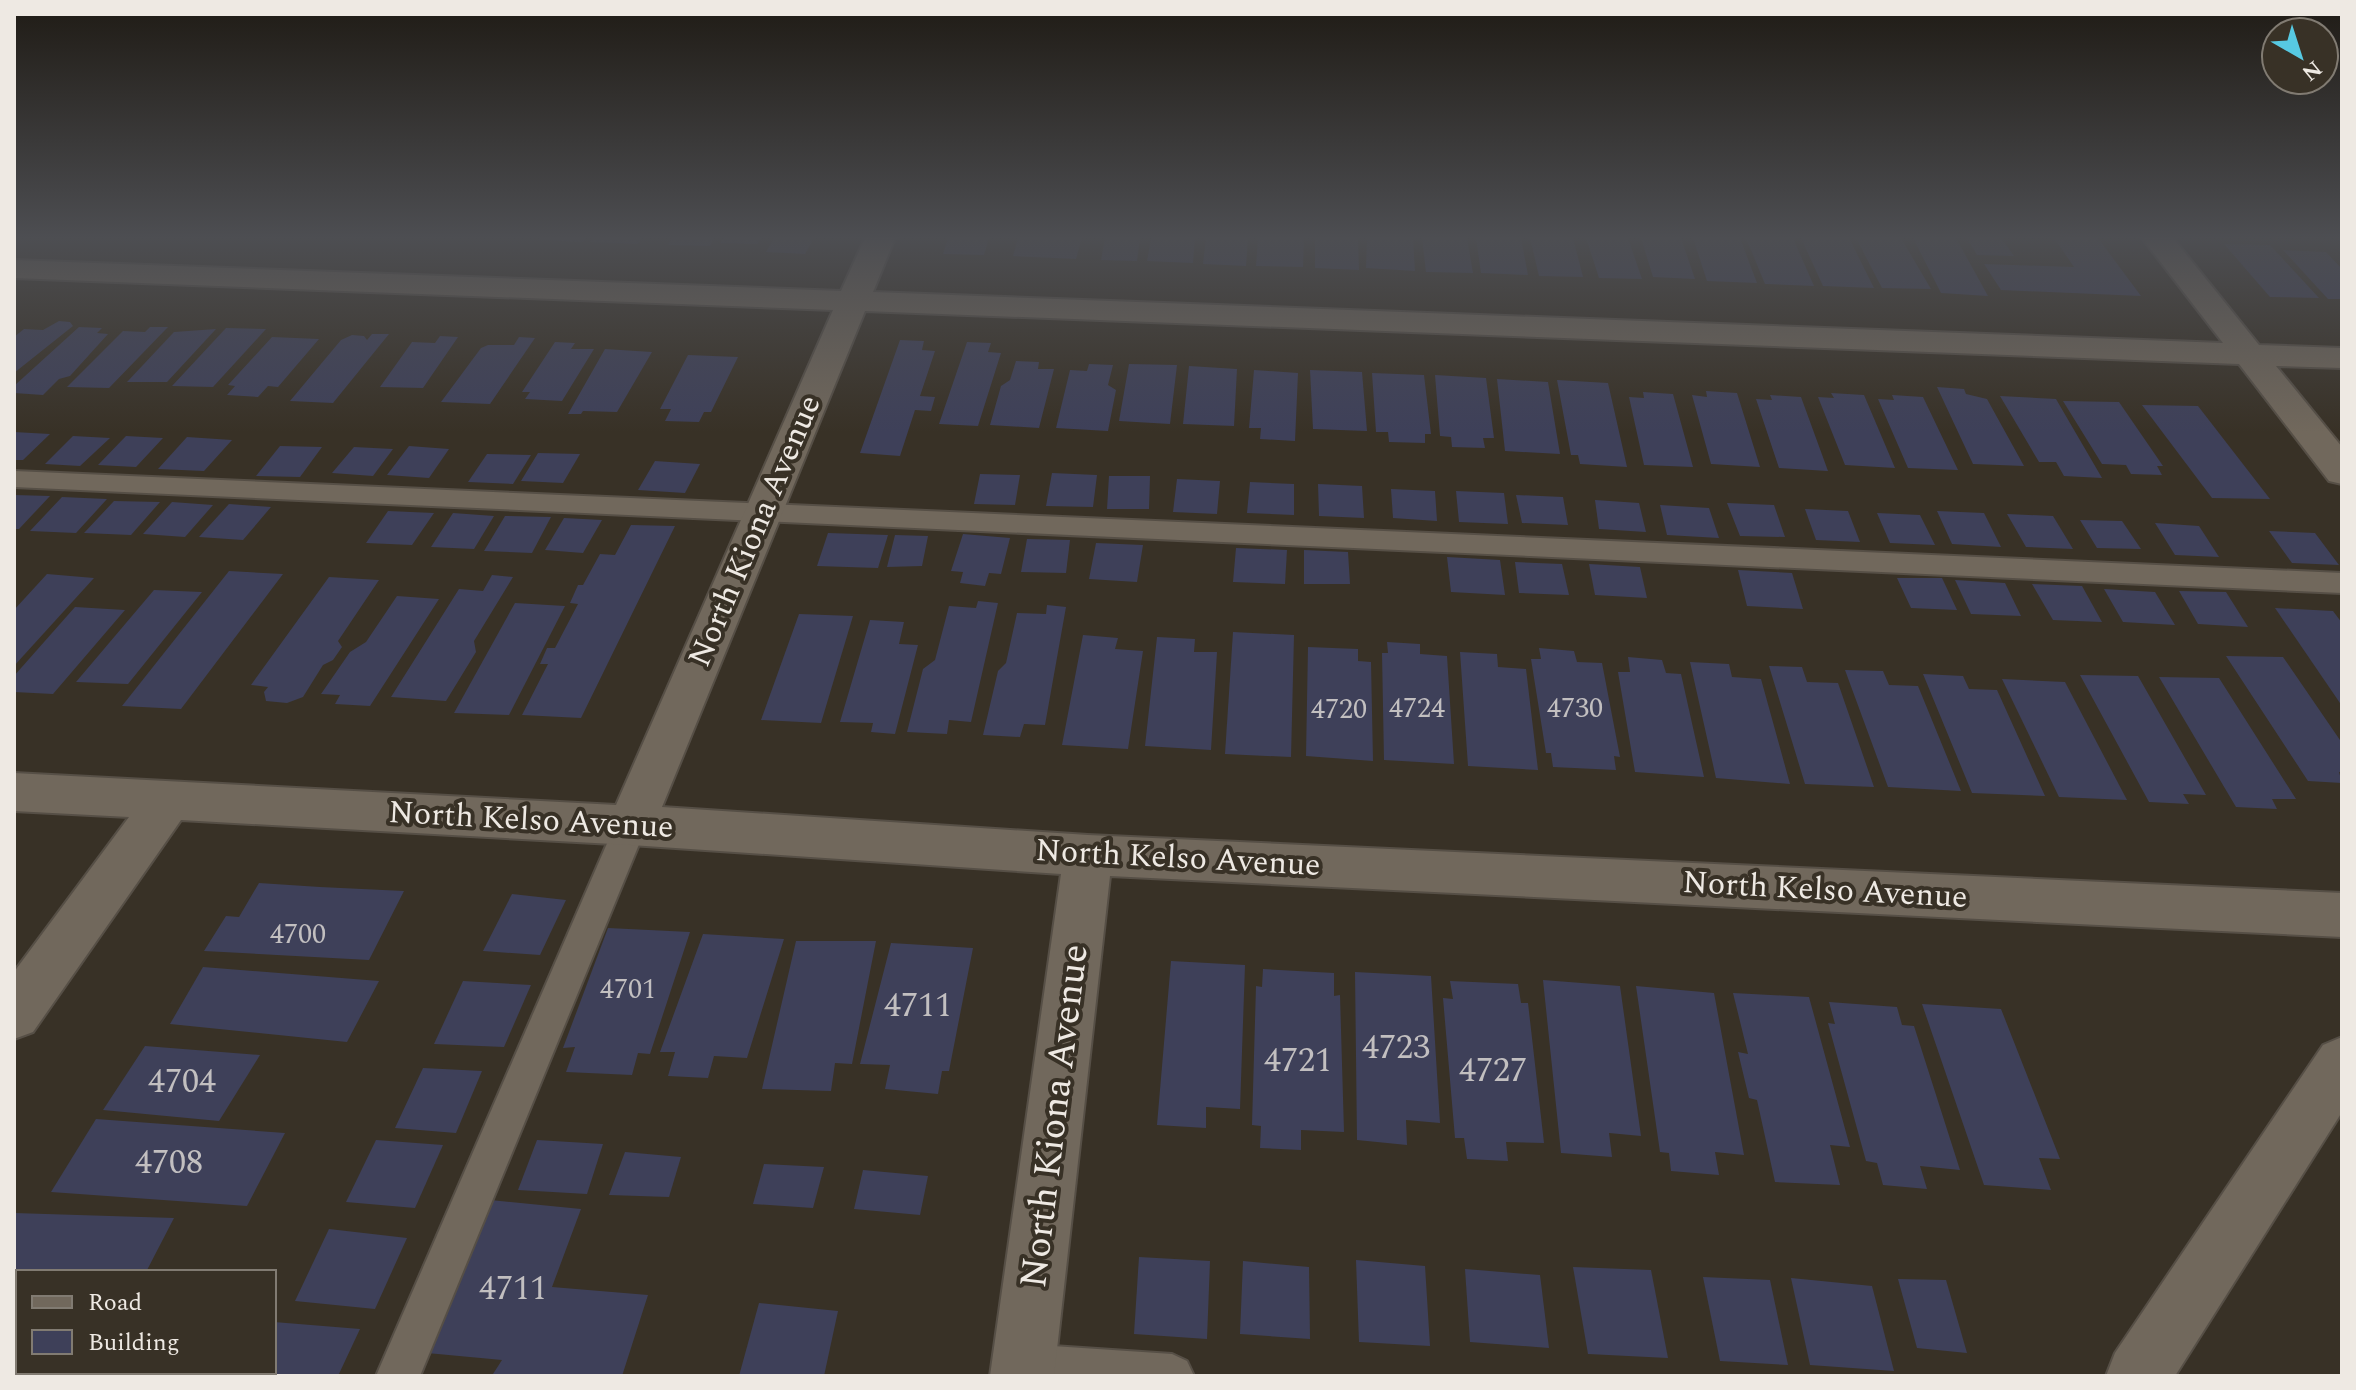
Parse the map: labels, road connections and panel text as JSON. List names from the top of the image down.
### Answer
{
  "streets": {
    "street": ["North Kiona Avenue", "North Kelso Avenue"]
  },
  "crossings": [
    ["North Kiona Avenue", "North Kelso Avenue"]
  ],
  "house_numbers": [
    "4724",
    "4730",
    "4720",
    "4700",
    "4701",
    "4711",
    "4723",
    "4721",
    "4727",
    "4704",
    "4708",
    "4711"
  ],
  "legend": ["Road", "Building"],
  "north": "bottom right"
}
